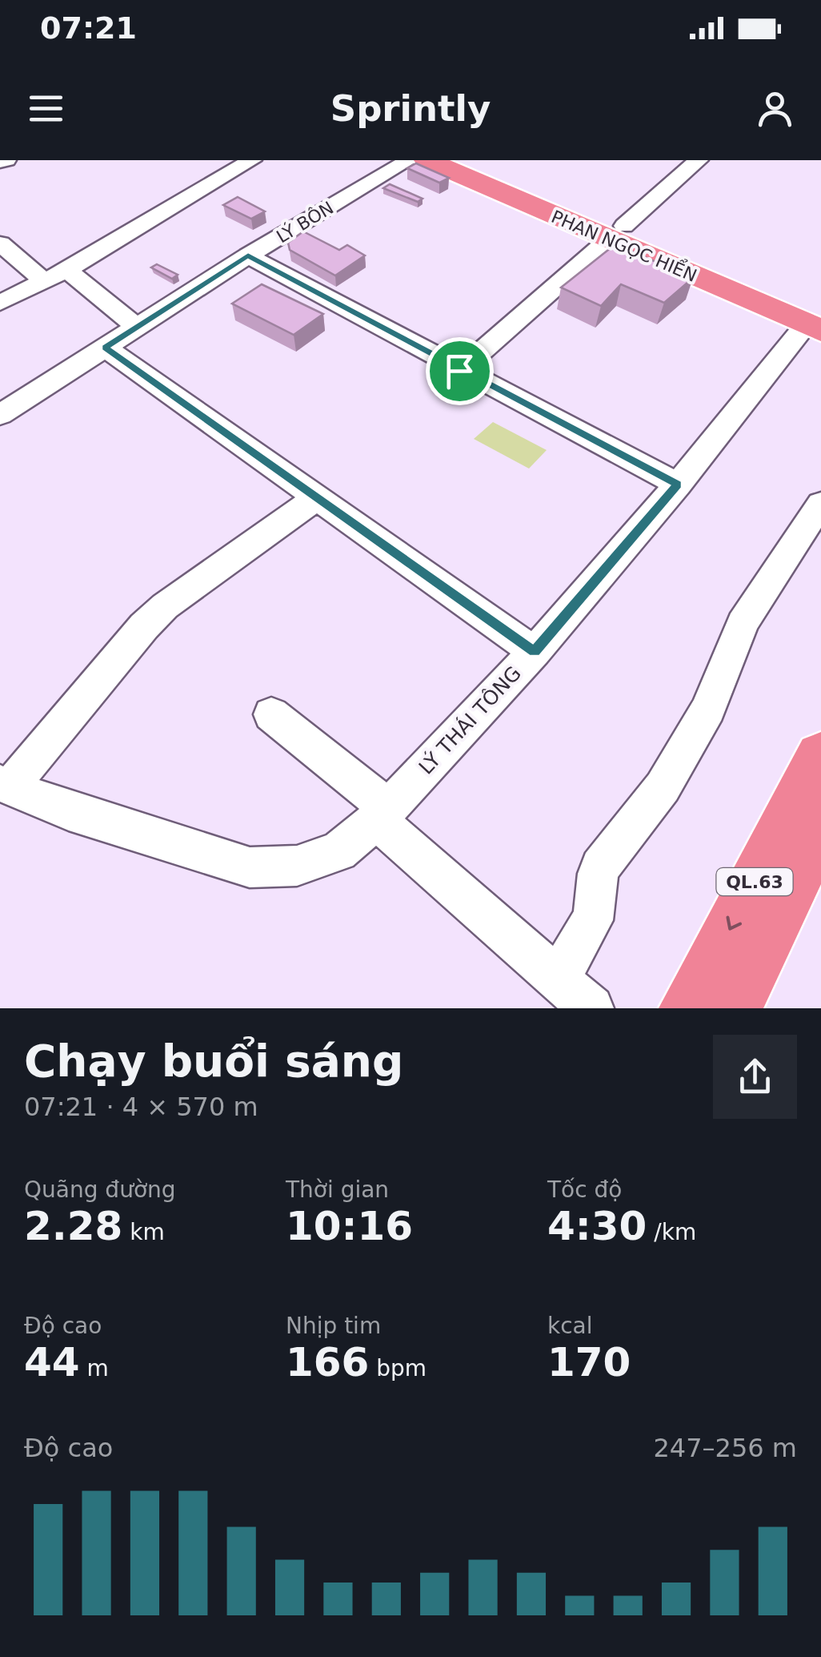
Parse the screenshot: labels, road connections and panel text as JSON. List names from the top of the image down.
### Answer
{
  "streets": {
    "highway": ["PHAN NGỌC HIỂN", "QL.63"],
    "street": ["LÝ BÔN", "LÝ THÁI TÔNG"]
  },
  "crossings": [
    ["PHAN NGỌC HIỂN", "LÝ THÁI TÔNG"]
  ],
  "page": {
    "status": "07:21",
    "header": "Sprintly",
    "heading": ["Chạy buổi sáng", "07:21 · 4 × 570 m"],
    "stats": [
      ["Quãng đường", "2.28 km"],
      ["Thời gian", "10:16"],
      ["Tốc độ", "4:30 /km"],
      ["Độ cao", "44 m"],
      ["Nhịp tim", "166 bpm"],
      ["kcal", "170"]
    ],
    "chart": ["Độ cao", "247–256 m"]
  }
}
